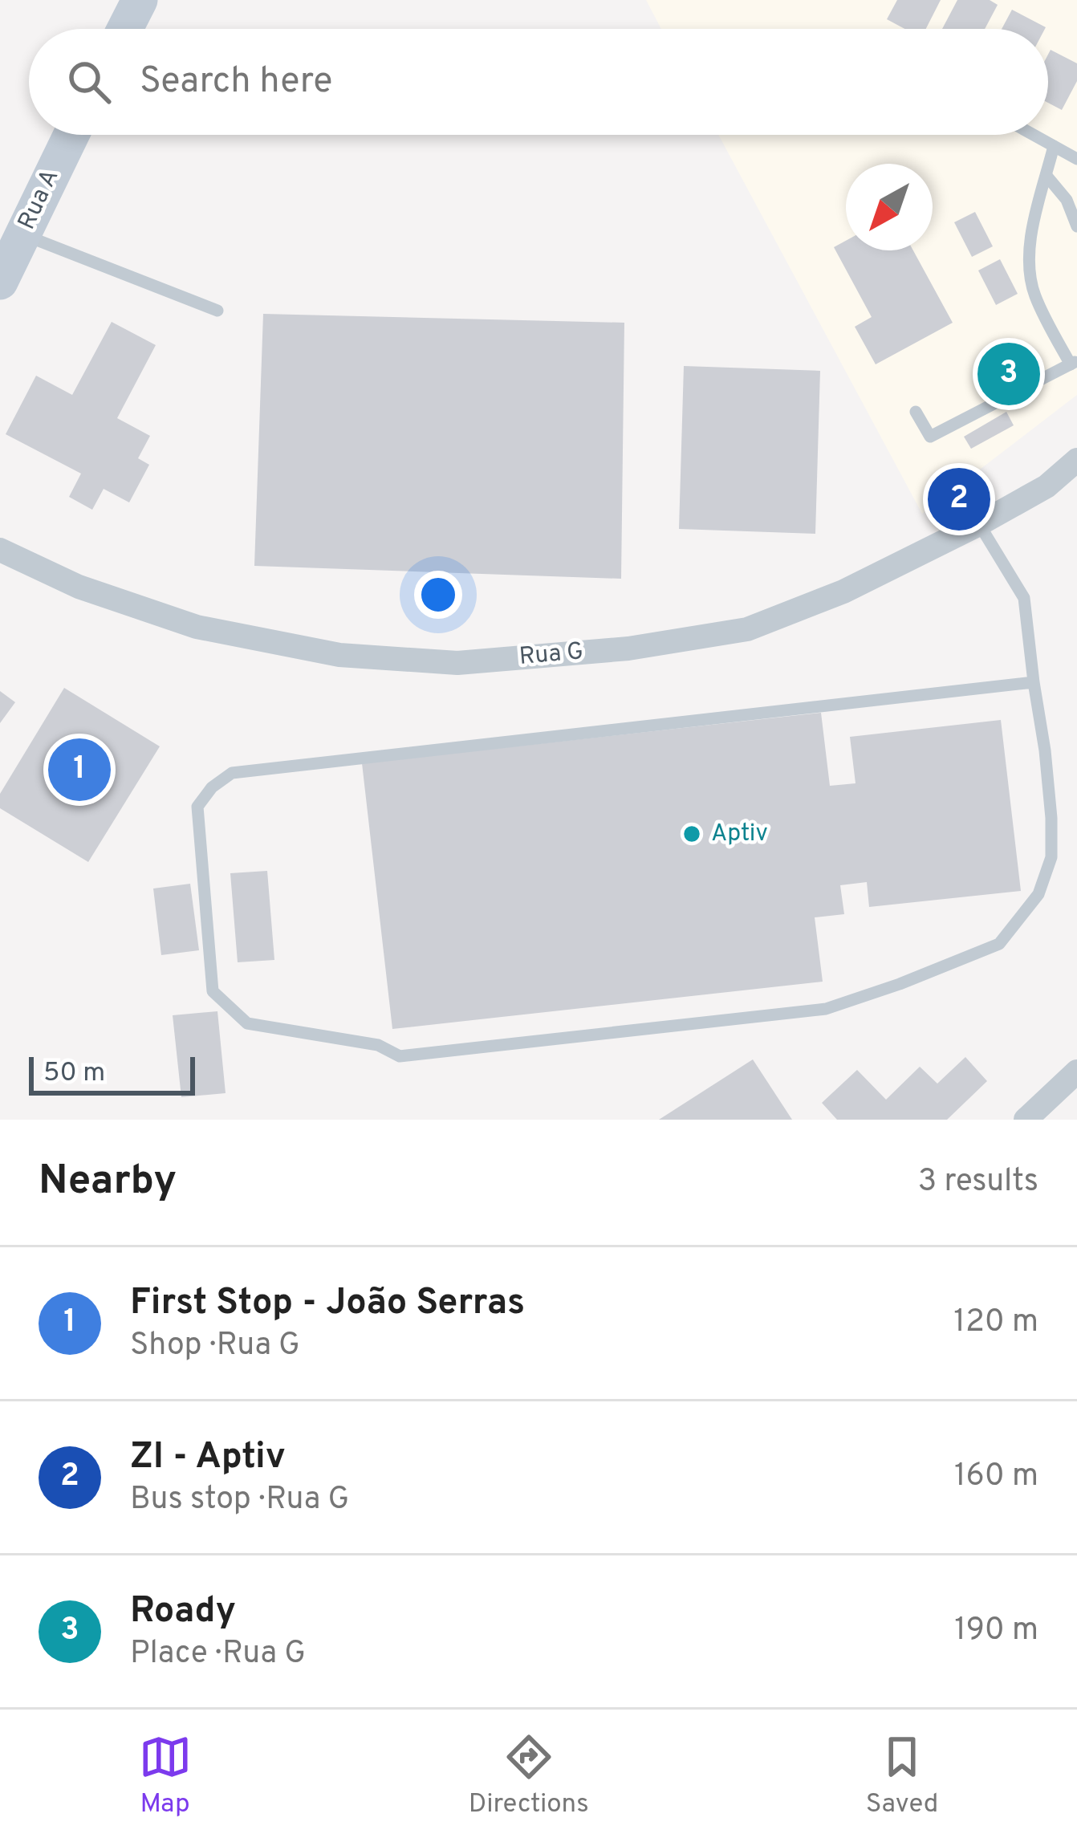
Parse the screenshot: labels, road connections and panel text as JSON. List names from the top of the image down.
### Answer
{
  "streets": {
    "street": ["Rua A", "Rua G"]
  },
  "places": ["Aptiv"],
  "scale_bar": "50 m",
  "north": "bottom left",
  "page": {
    "search": "Search here",
    "pins": ["3", "2", "1"],
    "scale": "50 m",
    "heading": ["Nearby", "3 results"],
    "list": [
      {
        "mark": "1",
        "name": "First Stop - João Serras",
        "note": "Shop · Rua G",
        "value": "120 m"
      },
      {
        "mark": "2",
        "name": "ZI - Aptiv",
        "note": "Bus stop · Rua G",
        "value": "160 m"
      },
      {
        "mark": "3",
        "name": "Roady",
        "note": "Place · Rua G",
        "value": "190 m"
      }
    ],
    "nav": ["Map", "Directions", "Saved"]
  }
}
